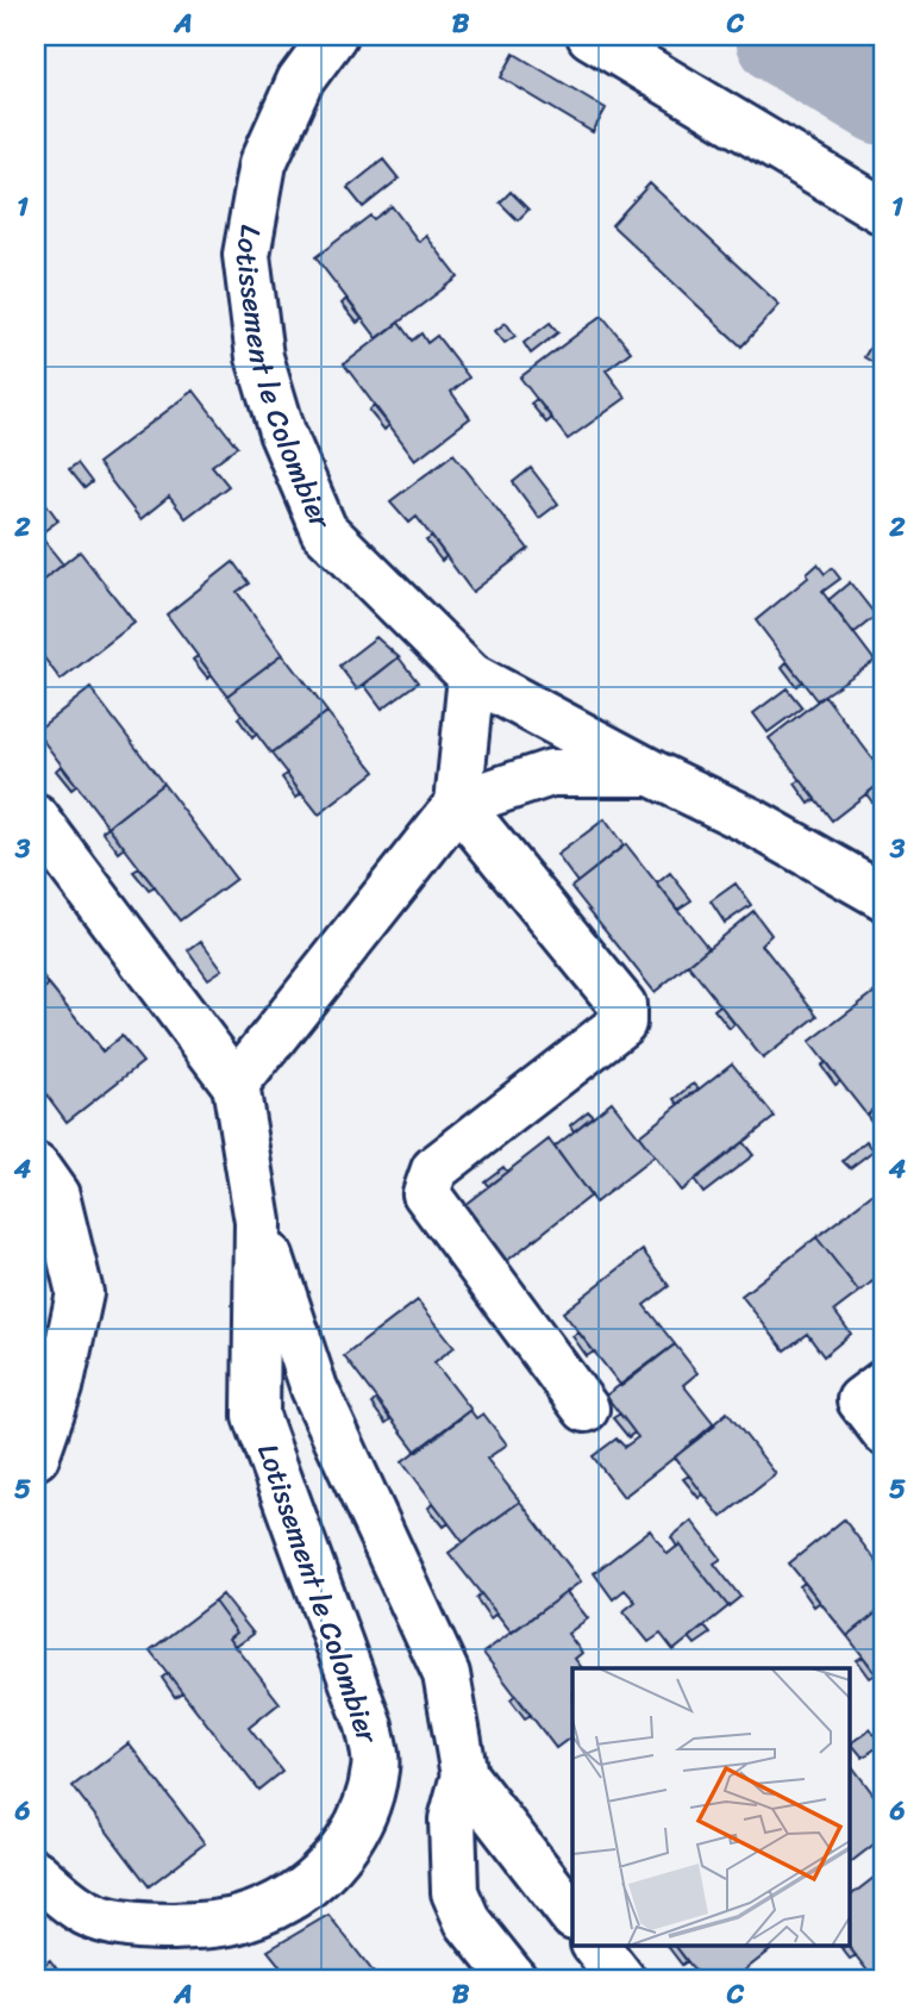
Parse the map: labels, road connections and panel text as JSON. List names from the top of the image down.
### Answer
{
  "streets": {
    "street": ["Lotissement le Colombier"]
  },
  "grid": {
    "columns": ["A", "B", "C"],
    "rows": [
      "1",
      "2",
      "3",
      "4",
      "5",
      "6"
    ]
  }
}
